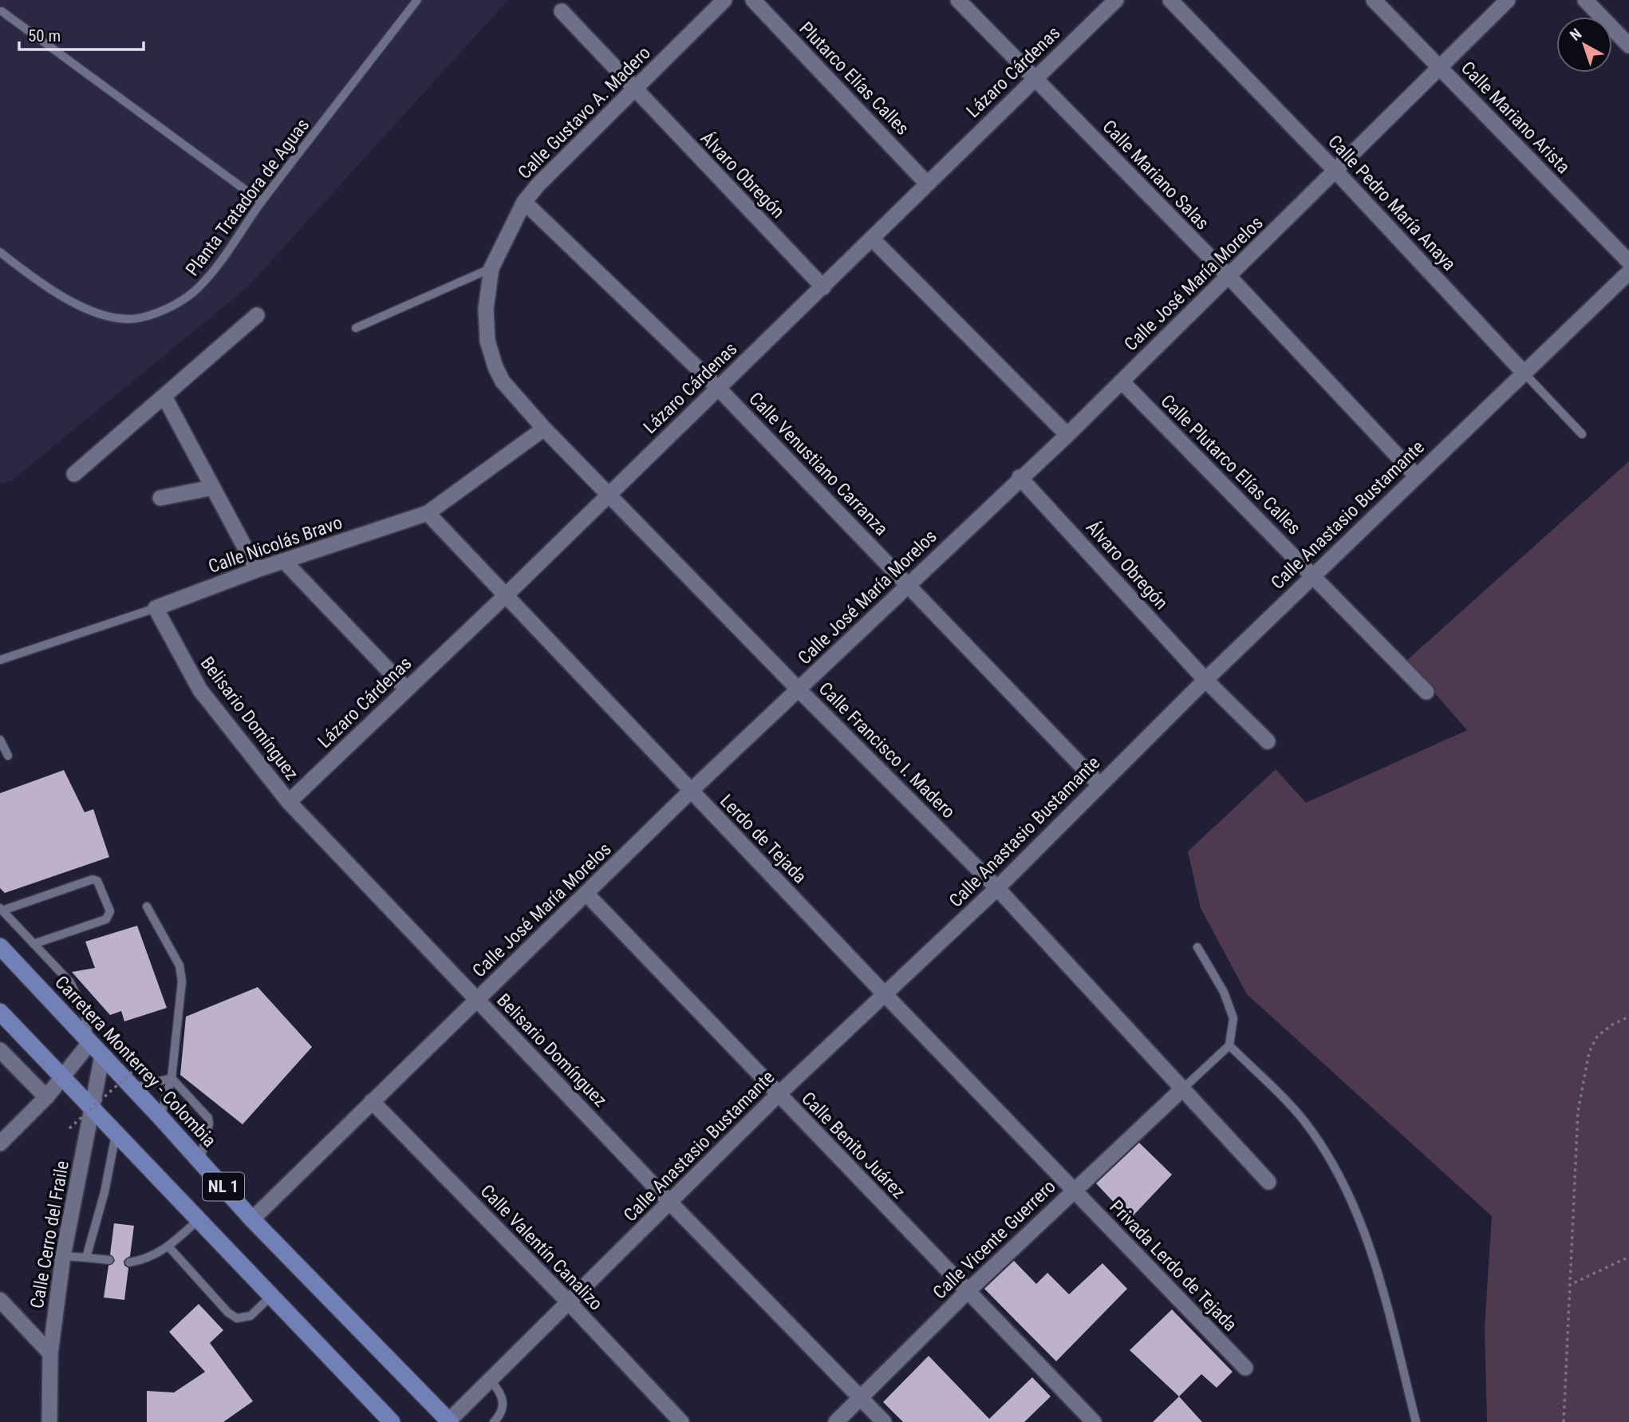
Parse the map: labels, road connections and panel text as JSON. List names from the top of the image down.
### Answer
{
  "streets": {
    "main road": ["Carretera Monterrey - Colombia", "NL 1"],
    "street": [
      "Lázaro Cárdenas",
      "Plutarco Elías Calles",
      "Calle Gustavo A. Madero",
      "Calle Mariano Arista",
      "Álvaro Obregón",
      "Calle Mariano Salas",
      "Calle Pedro María Anaya",
      "Calle José María Morelos",
      "Calle Venustiano Carranza",
      "Calle Plutarco Elías Calles",
      "Calle Anastasio Bustamante",
      "Calle Nicolás Bravo",
      "Belisario Domínguez",
      "Calle Francisco I. Madero",
      "Lerdo de Tejada",
      "Calle Benito Juárez",
      "Calle Cerro del Fraile",
      "Calle Vicente Guerrero",
      "Calle Valentín Canalizo",
      "Privada Lerdo de Tejada"
    ],
    "lane": ["Planta Tratadora de Aguas"]
  },
  "crossings": [
    ["Lázaro Cárdenas", "Plutarco Elías Calles"],
    ["Lázaro Cárdenas", "Álvaro Obregón"],
    ["Lázaro Cárdenas", "Calle Mariano Salas"],
    ["Lázaro Cárdenas", "Calle Venustiano Carranza"],
    ["Lázaro Cárdenas", "Belisario Domínguez"],
    ["Lázaro Cárdenas", "Calle Francisco I. Madero"],
    ["Lázaro Cárdenas", "Lerdo de Tejada"],
    ["Calle Gustavo A. Madero", "Álvaro Obregón"],
    ["Calle Gustavo A. Madero", "Calle Venustiano Carranza"],
    ["Calle Gustavo A. Madero", "Calle Francisco I. Madero"],
    ["Calle Mariano Arista", "Calle José María Morelos"],
    ["Álvaro Obregón", "Calle José María Morelos"],
    ["Álvaro Obregón", "Calle Anastasio Bustamante"],
    ["Calle Mariano Salas", "Calle José María Morelos"],
    ["Calle Mariano Salas", "Calle Anastasio Bustamante"],
    ["Calle Pedro María Anaya", "Calle José María Morelos"],
    ["Calle Pedro María Anaya", "Calle Anastasio Bustamante"],
    ["Calle José María Morelos", "Calle Venustiano Carranza"],
    ["Calle José María Morelos", "Calle Plutarco Elías Calles"],
    ["Calle José María Morelos", "Belisario Domínguez"],
    ["Calle José María Morelos", "Calle Francisco I. Madero"],
    ["Calle José María Morelos", "Lerdo de Tejada"],
    ["Calle José María Morelos", "Carretera Monterrey - Colombia"],
    ["Calle José María Morelos", "Calle Benito Juárez"],
    ["Calle José María Morelos", "Calle Valentín Canalizo"],
    ["Calle Venustiano Carranza", "Calle Anastasio Bustamante"],
    ["Calle Plutarco Elías Calles", "Calle Anastasio Bustamante"],
    ["Calle Anastasio Bustamante", "Belisario Domínguez"],
    ["Calle Anastasio Bustamante", "Calle Francisco I. Madero"],
    ["Calle Anastasio Bustamante", "Lerdo de Tejada"],
    ["Calle Anastasio Bustamante", "Carretera Monterrey - Colombia"],
    ["Calle Anastasio Bustamante", "Calle Benito Juárez"],
    ["Calle Anastasio Bustamante", "Calle Valentín Canalizo"],
    ["Calle Nicolás Bravo", "Belisario Domínguez"],
    ["Calle Nicolás Bravo", "Calle Francisco I. Madero"],
    ["Calle Nicolás Bravo", "Lerdo de Tejada"],
    ["Belisario Domínguez", "Calle Vicente Guerrero"],
    ["Calle Francisco I. Madero", "Calle Vicente Guerrero"],
    ["Lerdo de Tejada", "Calle Vicente Guerrero"],
    ["Lerdo de Tejada", "Privada Lerdo de Tejada"],
    ["Carretera Monterrey - Colombia", "Calle Cerro del Fraile"],
    ["Calle Benito Juárez", "Calle Vicente Guerrero"],
    ["NL 1", "Calle Cerro del Fraile"],
    ["Calle Vicente Guerrero", "Privada Lerdo de Tejada"]
  ],
  "scale_bar": "50 m",
  "north": "top left"
}
